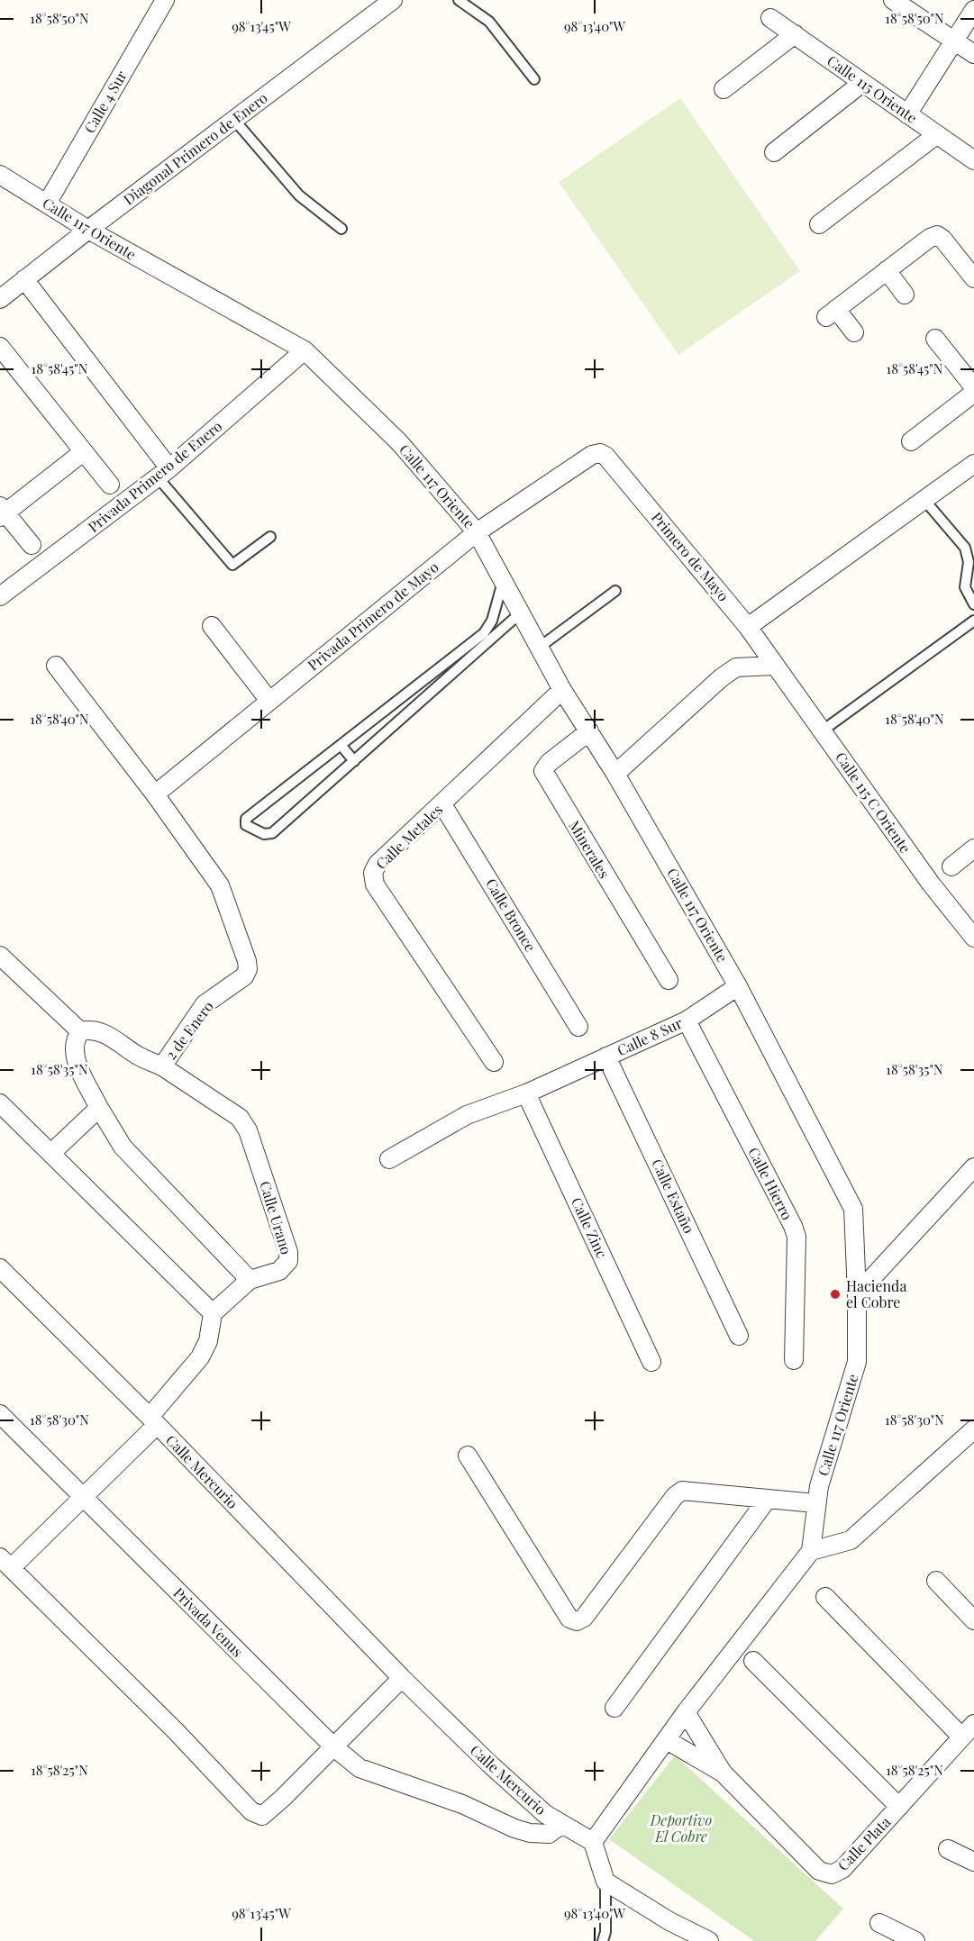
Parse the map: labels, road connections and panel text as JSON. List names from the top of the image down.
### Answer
{
  "streets": {
    "street": [
      "Calle 115 Oriente",
      "Calle 4 Sur",
      "Diagonal Primero de Enero",
      "Calle 117 Oriente",
      "Privada Primero de Enero",
      "Primero de Mayo",
      "Privada Primero de Mayo",
      "Calle 115 C Oriente",
      "Calle Metales",
      "Minerales",
      "Calle Bronce",
      "2 de Enero",
      "Calle 8 Sur",
      "Calle Hierro",
      "Calle Estaño",
      "Calle Urano",
      "Calle Zinc",
      "Calle Mercurio",
      "Privada Venus",
      "Calle Plata"
    ]
  },
  "crossings": [
    ["Calle 4 Sur", "Calle 117 Oriente"],
    ["Diagonal Primero de Enero", "Calle 117 Oriente"],
    ["Calle 117 Oriente", "Privada Primero de Enero"],
    ["Calle 117 Oriente", "Privada Primero de Mayo"],
    ["Calle 117 Oriente", "Calle Metales"],
    ["Calle 117 Oriente", "Minerales"],
    ["Calle 117 Oriente", "Calle 8 Sur"],
    ["Calle 117 Oriente", "Calle Mercurio"],
    ["Calle 117 Oriente", "Calle Plata"],
    ["Primero de Mayo", "Privada Primero de Mayo"],
    ["Primero de Mayo", "Calle 115 C Oriente"],
    ["Privada Primero de Mayo", "2 de Enero"],
    ["Calle Metales", "Calle Bronce"],
    ["2 de Enero", "Calle Urano"],
    ["Calle 8 Sur", "Calle Hierro"],
    ["Calle 8 Sur", "Calle Estaño"],
    ["Calle 8 Sur", "Calle Zinc"],
    ["Calle Mercurio", "Privada Venus"]
  ],
  "parks": ["Deportivo El Cobre"],
  "places": ["Hacienda el Cobre"],
  "coordinates": [
    "18°58'50\"N",
    "98°13'45\"W",
    "98°13'40\"W",
    "18°58'45\"N",
    "18°58'40\"N",
    "18°58'35\"N",
    "18°58'30\"N",
    "18°58'25\"N"
  ]
}
